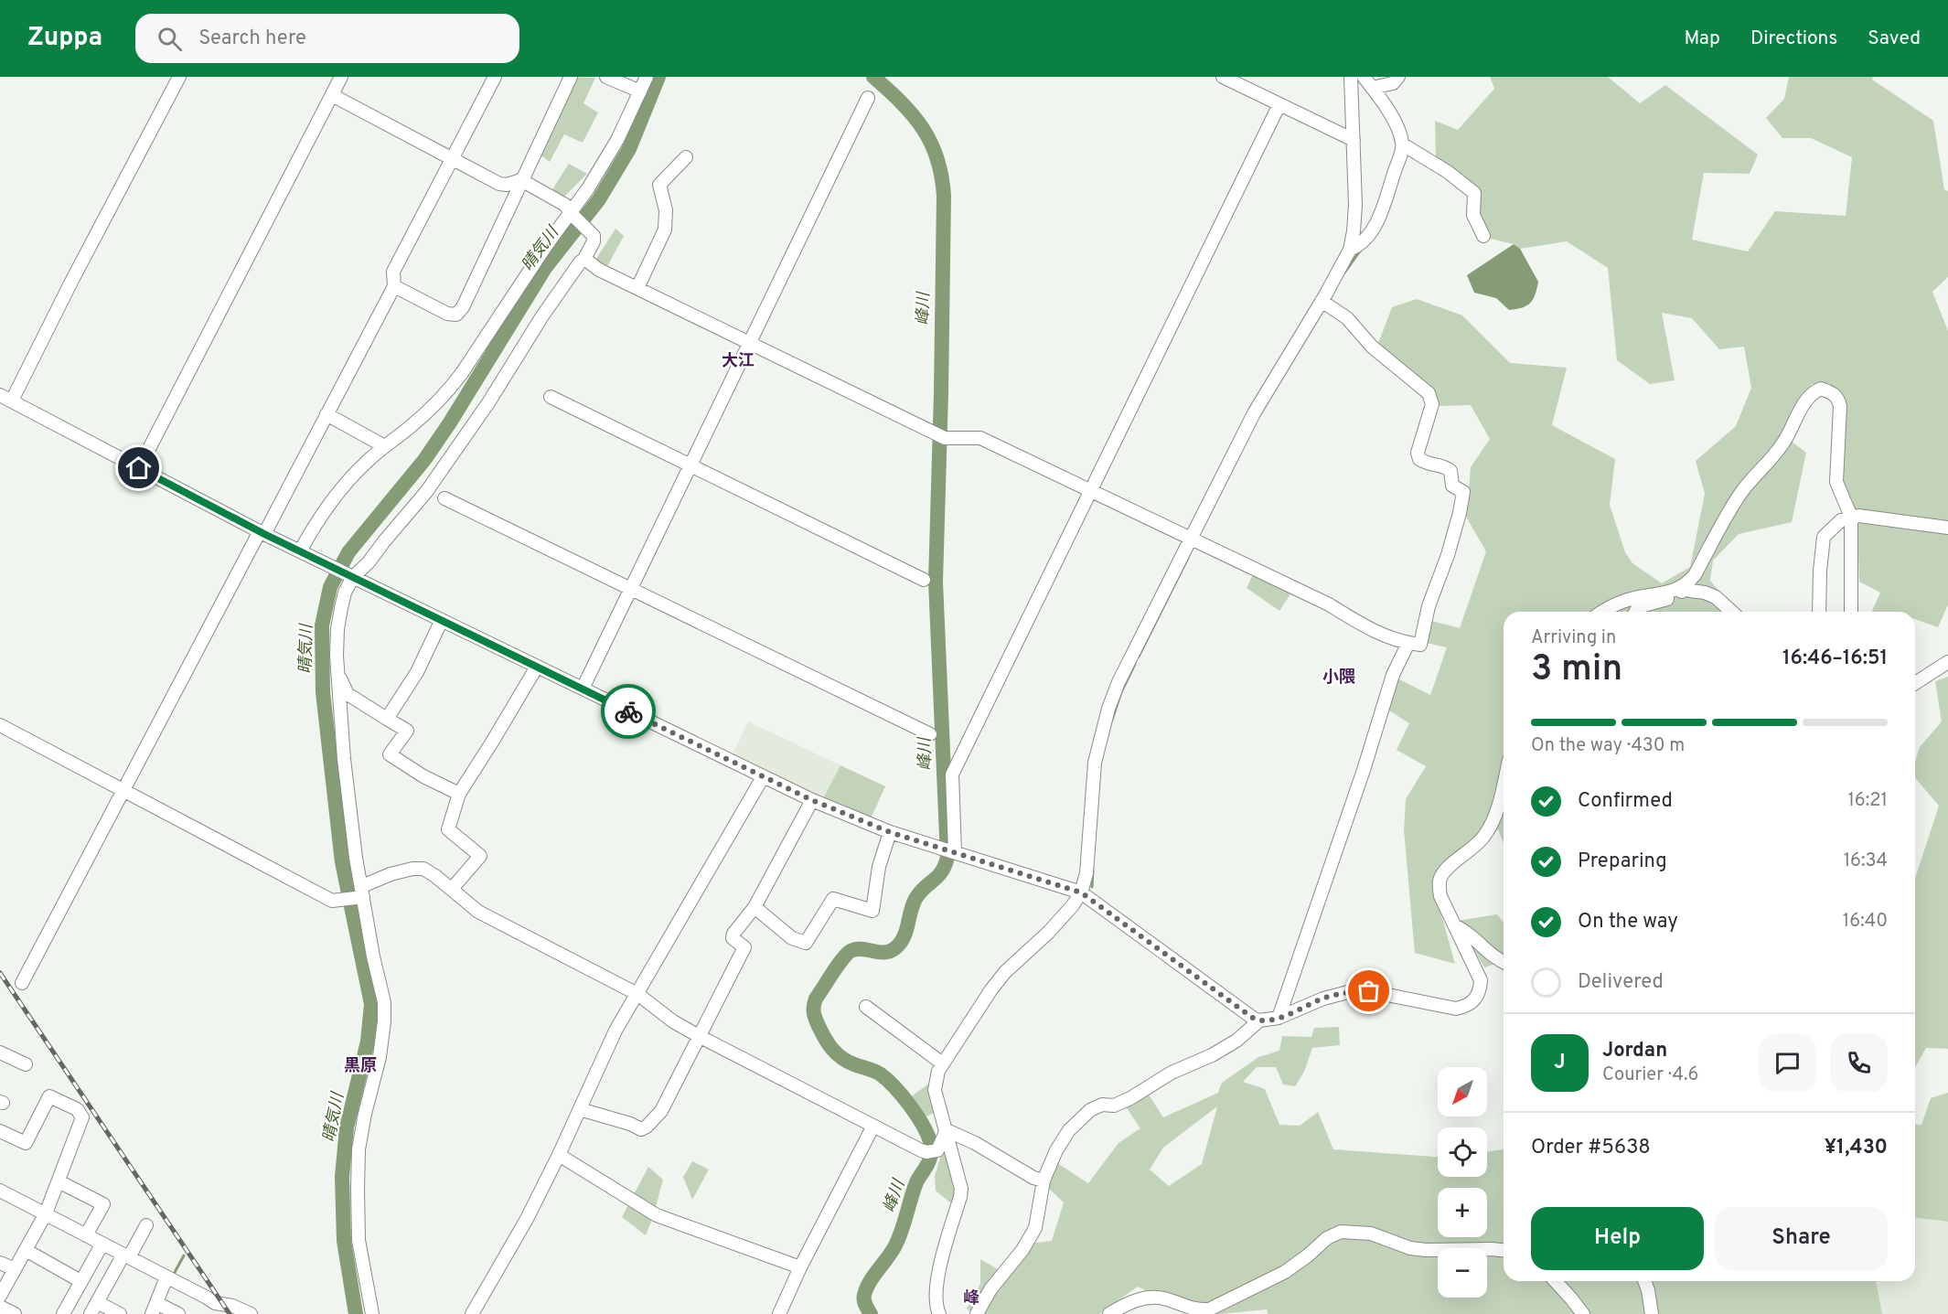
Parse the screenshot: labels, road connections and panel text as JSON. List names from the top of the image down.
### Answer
{
  "districts": [
    "大江",
    "小隈",
    "黒原",
    "峰"
  ],
  "water": ["晴気川", "峰川"],
  "north": "bottom left",
  "page": {
    "header": "Zuppa",
    "search": "Search here",
    "nav": ["Map", "Directions", "Saved"],
    "heading": ["3 min", "Arriving in", "16:46–16:51"],
    "panel": [
      "Jordan",
      "Courier · 4.6",
      "Order #5638",
      "¥1,430"
    ],
    "bar": "On the way · 430 m",
    "list": [
      ["Confirmed", "16:21"],
      ["Preparing", "16:34"],
      ["On the way", "16:40"],
      "Delivered"
    ],
    "round": "J",
    "map_buttons": ["+", "−"],
    "buttons": ["Help", "Share"]
  }
}
